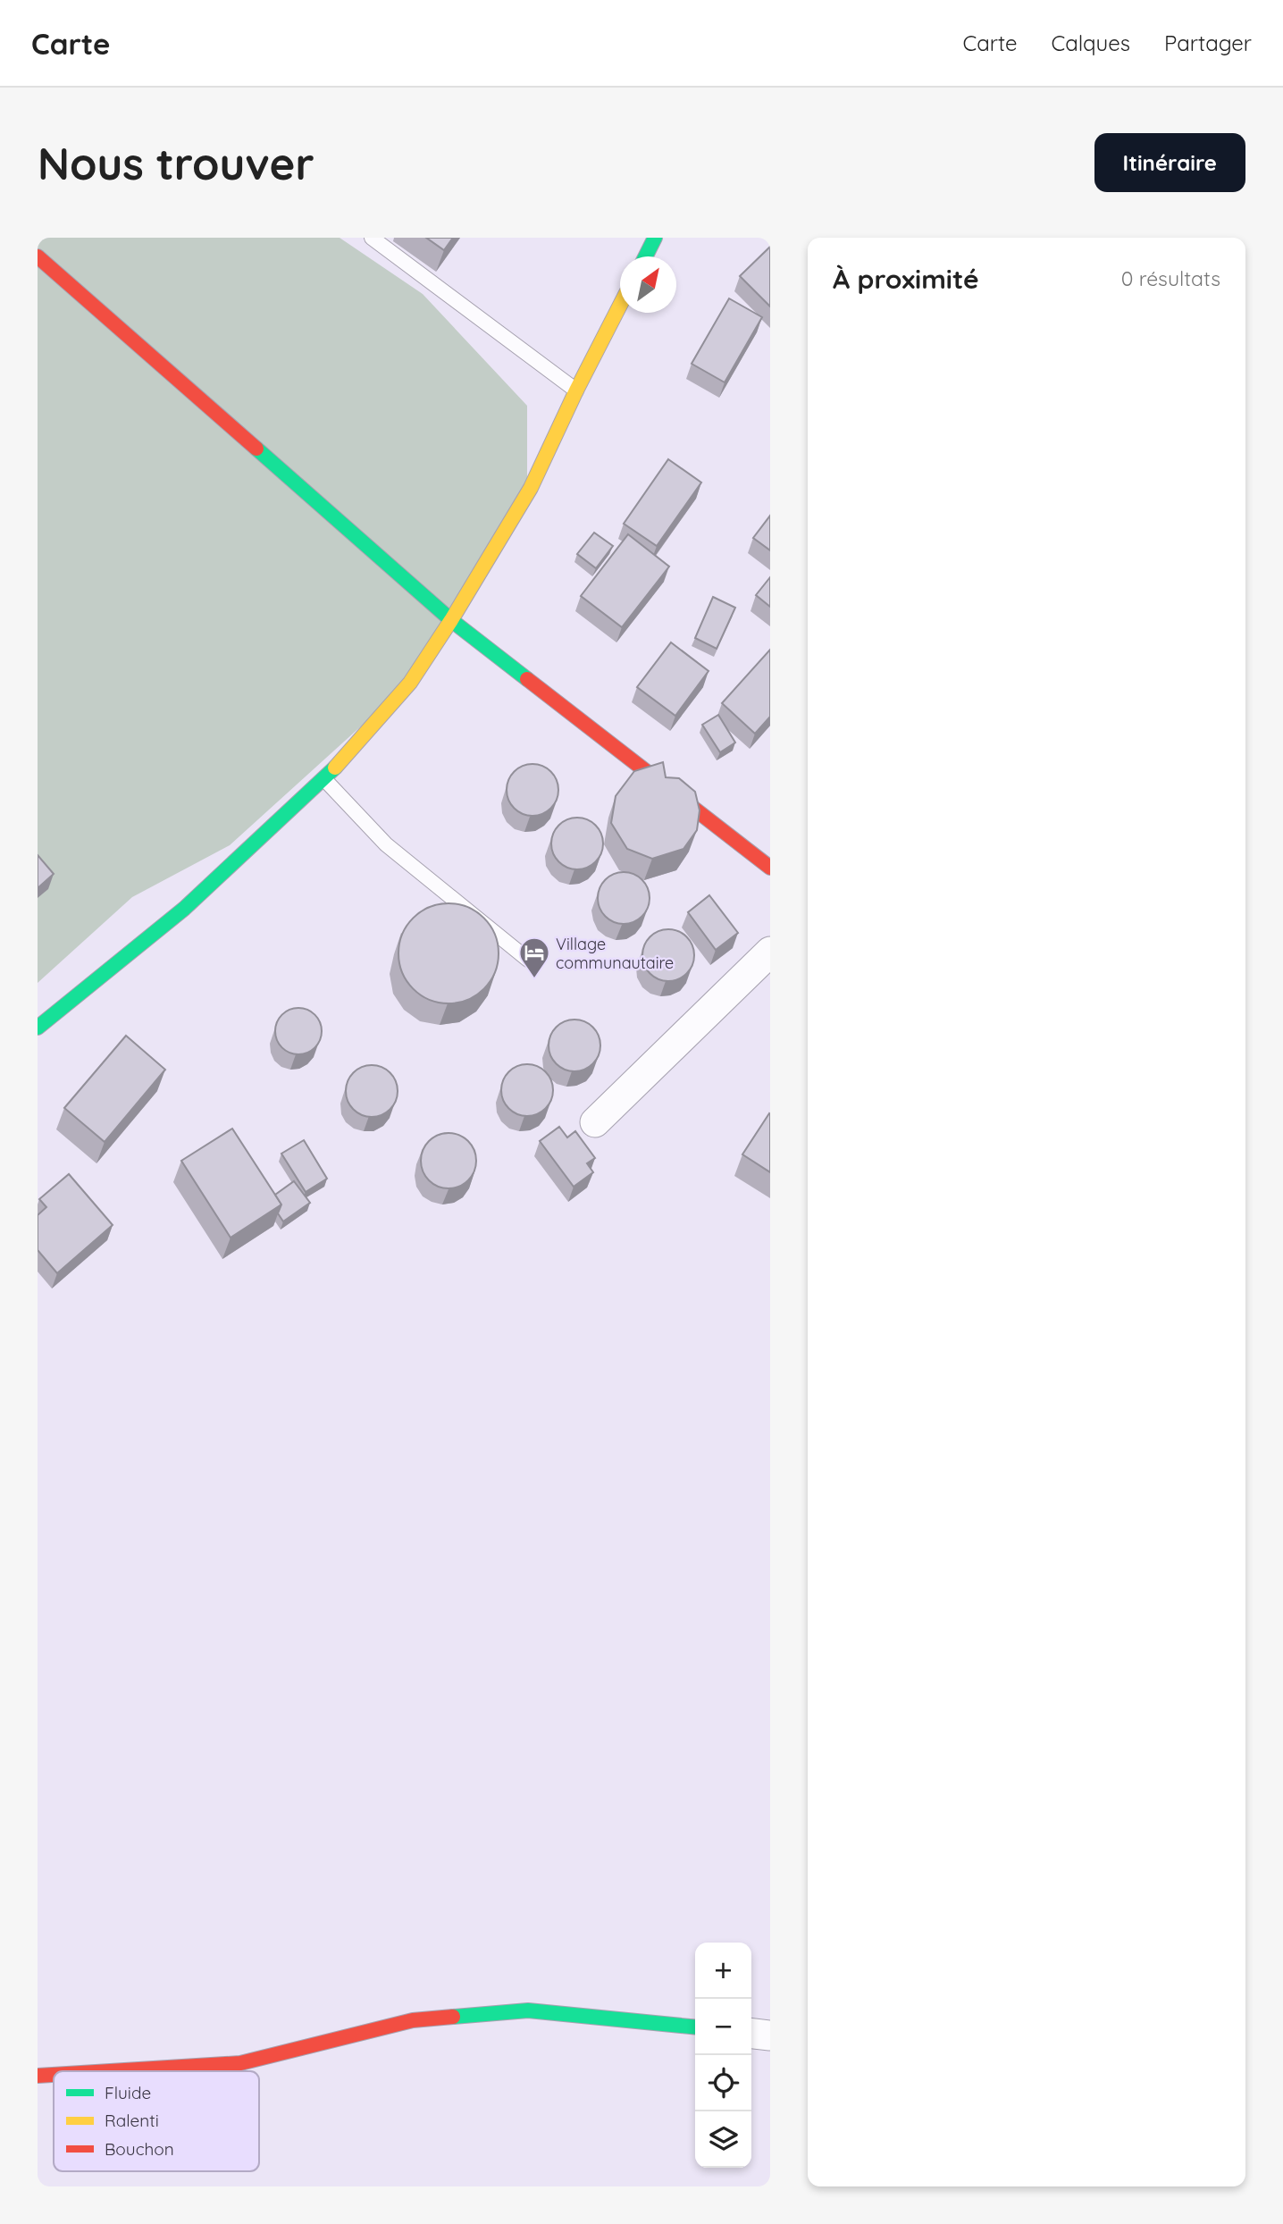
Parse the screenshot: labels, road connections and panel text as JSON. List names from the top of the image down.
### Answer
{
  "places": {
    "hotel": ["Village communautaire"]
  },
  "legend": ["Fluide", "Ralenti", "Bouchon"],
  "north": "top right",
  "page": {
    "header": "Carte",
    "nav": ["Carte", "Calques", "Partager"],
    "buttons": "Itinéraire",
    "title": "Nous trouver",
    "heading": ["À proximité", "0 résultats"],
    "map_buttons": ["+", "−"]
  }
}
